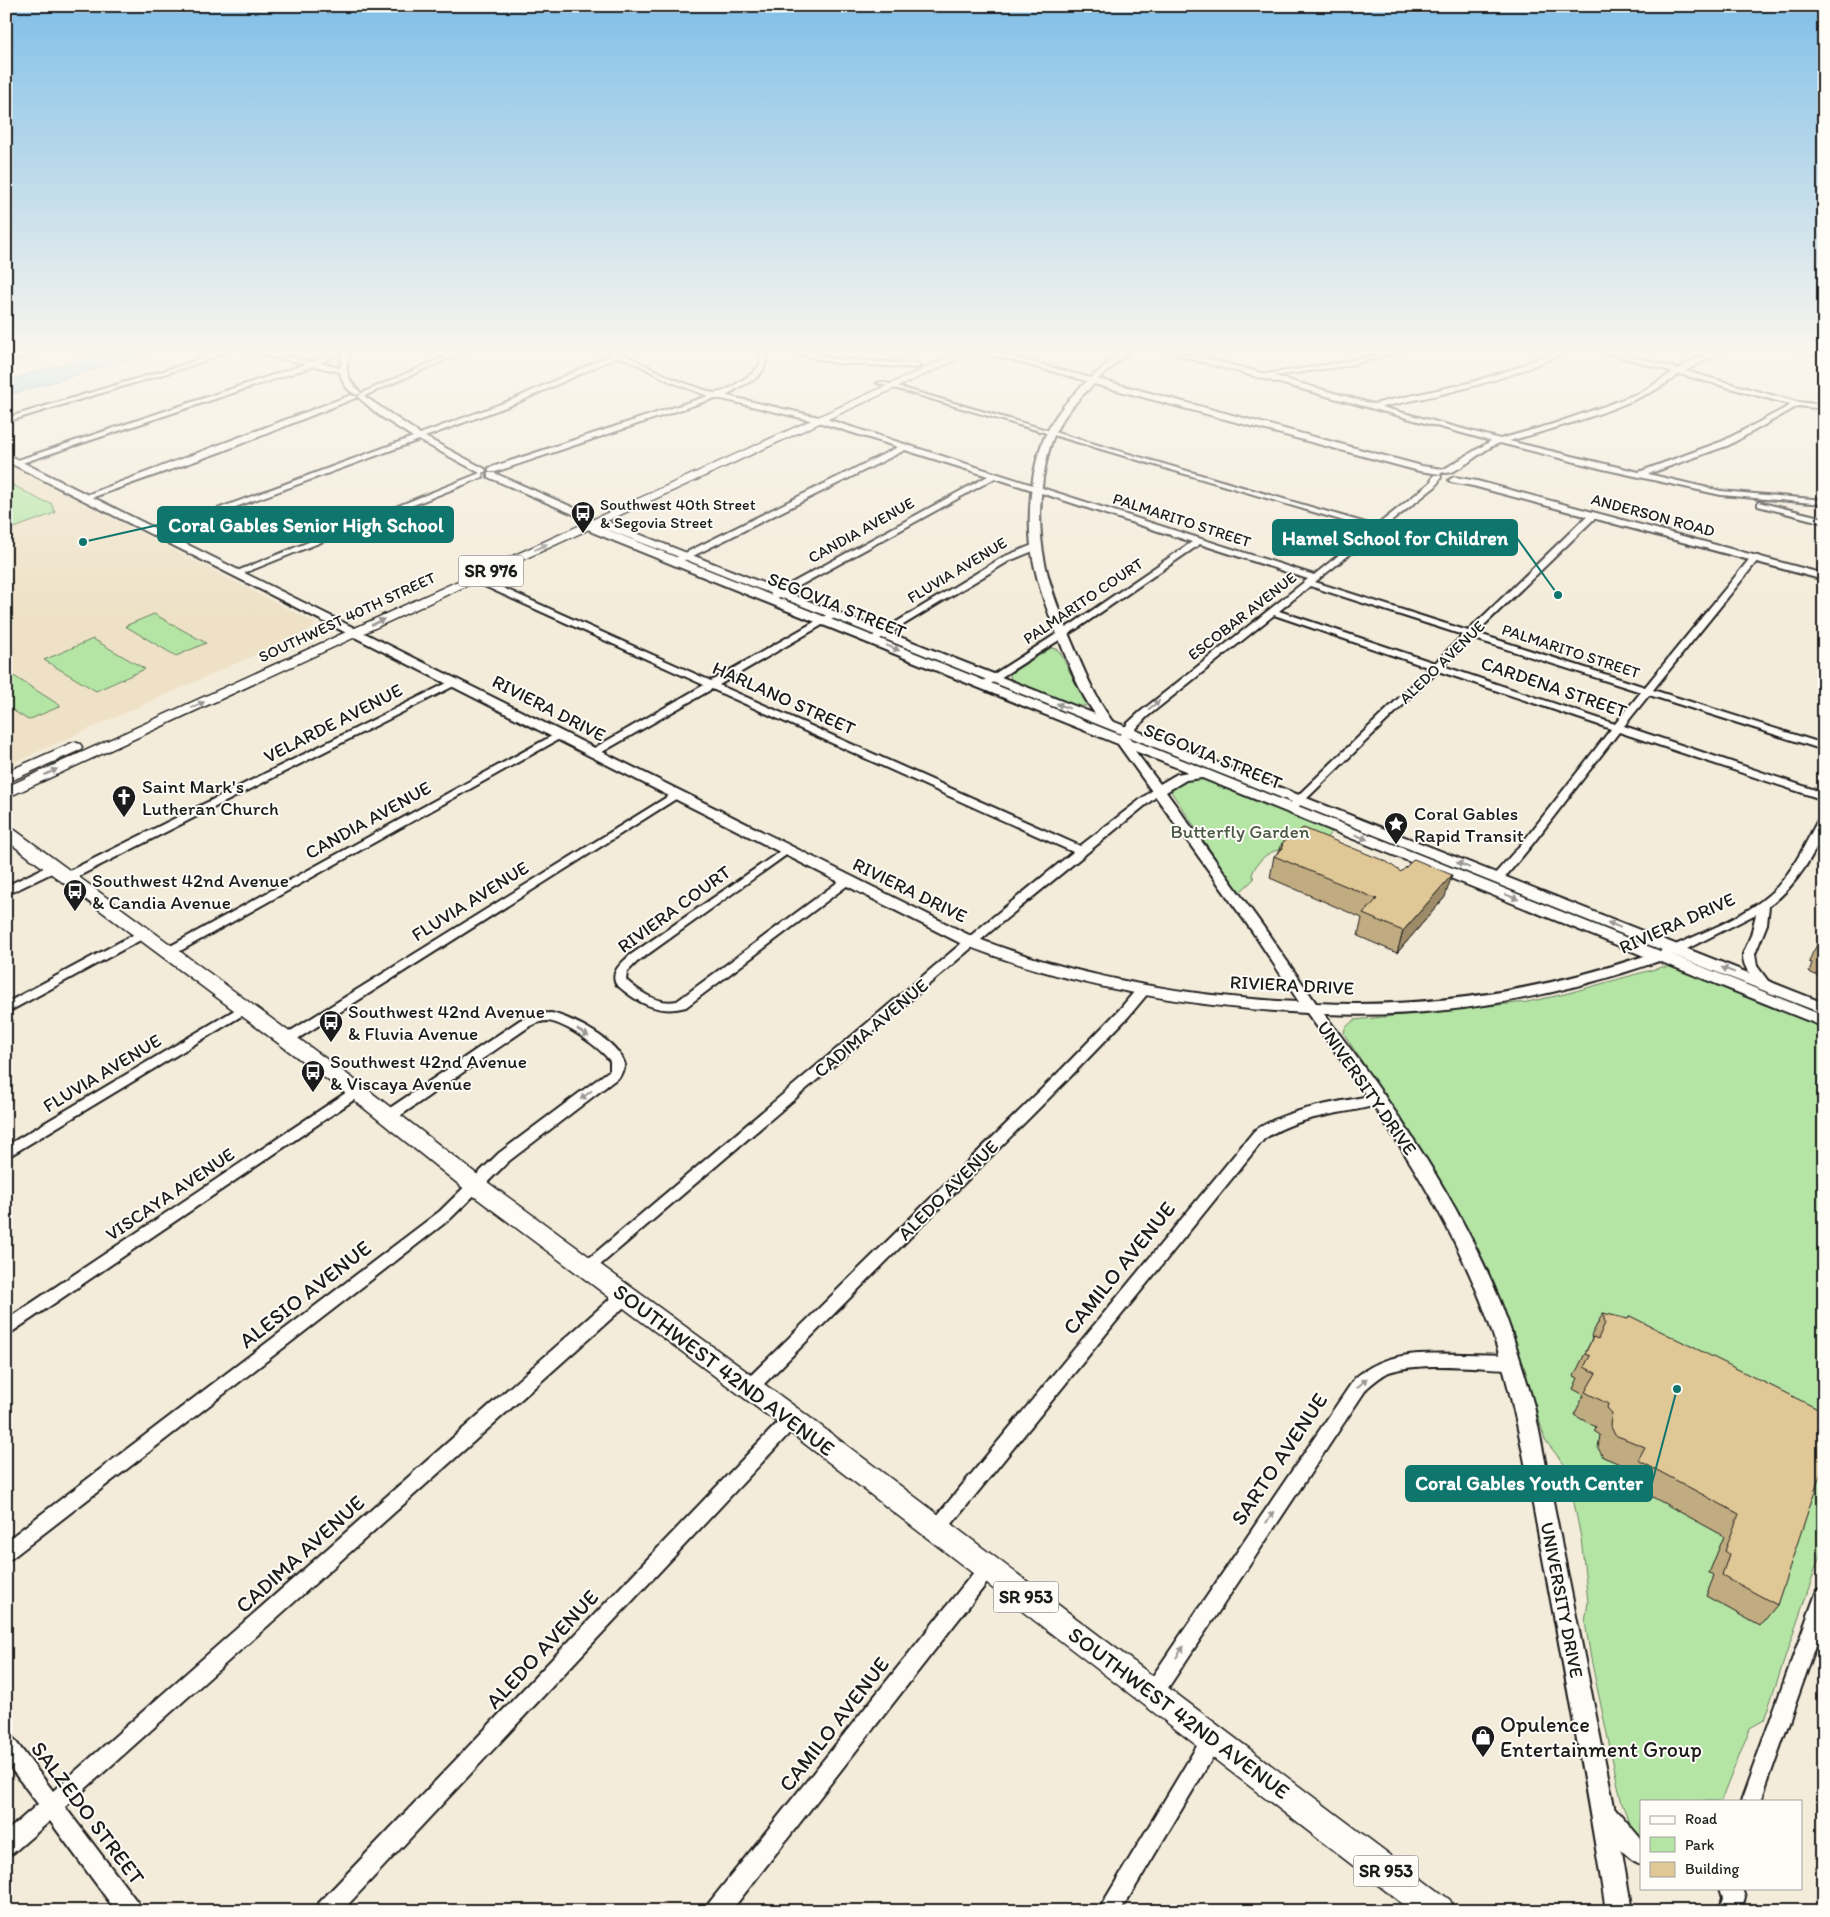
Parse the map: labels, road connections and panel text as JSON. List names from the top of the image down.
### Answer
{
  "streets": {
    "main road": [
      "SR 976",
      "SOUTHWEST 40TH STREET",
      "SOUTHWEST 42ND AVENUE",
      "SR 953"
    ],
    "street": [
      "ANDERSON ROAD",
      "PALMARITO STREET",
      "CANDIA AVENUE",
      "FLUVIA AVENUE",
      "PALMARITO COURT",
      "SEGOVIA STREET",
      "ESCOBAR AVENUE",
      "ALEDO AVENUE",
      "CARDENA STREET",
      "HARLANO STREET",
      "RIVIERA DRIVE",
      "VELARDE AVENUE",
      "RIVIERA COURT",
      "CADIMA AVENUE",
      "UNIVERSITY DRIVE",
      "VISCAYA AVENUE",
      "CAMILO AVENUE",
      "ALESIO AVENUE",
      "SARTO AVENUE",
      "SALZEDO STREET"
    ]
  },
  "crossings": [
    ["ANDERSON ROAD", "ESCOBAR AVENUE"],
    ["ANDERSON ROAD", "ALEDO AVENUE"],
    ["PALMARITO STREET", "CANDIA AVENUE"],
    ["PALMARITO STREET", "PALMARITO COURT"],
    ["PALMARITO STREET", "ESCOBAR AVENUE"],
    ["PALMARITO STREET", "ALEDO AVENUE"],
    ["CANDIA AVENUE", "SEGOVIA STREET"],
    ["CANDIA AVENUE", "RIVIERA DRIVE"],
    ["CANDIA AVENUE", "SOUTHWEST 42ND AVENUE"],
    ["FLUVIA AVENUE", "SEGOVIA STREET"],
    ["FLUVIA AVENUE", "RIVIERA DRIVE"],
    ["FLUVIA AVENUE", "SOUTHWEST 42ND AVENUE"],
    ["PALMARITO COURT", "SEGOVIA STREET"],
    ["SEGOVIA STREET", "ESCOBAR AVENUE"],
    ["SEGOVIA STREET", "SOUTHWEST 40TH STREET"],
    ["SEGOVIA STREET", "ALEDO AVENUE"],
    ["SEGOVIA STREET", "RIVIERA DRIVE"],
    ["SEGOVIA STREET", "UNIVERSITY DRIVE"],
    ["ESCOBAR AVENUE", "CARDENA STREET"],
    ["ESCOBAR AVENUE", "UNIVERSITY DRIVE"],
    ["SOUTHWEST 40TH STREET", "HARLANO STREET"],
    ["SOUTHWEST 40TH STREET", "RIVIERA DRIVE"],
    ["ALEDO AVENUE", "CARDENA STREET"],
    ["ALEDO AVENUE", "RIVIERA DRIVE"],
    ["ALEDO AVENUE", "SOUTHWEST 42ND AVENUE"],
    ["HARLANO STREET", "CADIMA AVENUE"],
    ["RIVIERA DRIVE", "VELARDE AVENUE"],
    ["RIVIERA DRIVE", "RIVIERA COURT"],
    ["RIVIERA DRIVE", "CADIMA AVENUE"],
    ["RIVIERA DRIVE", "UNIVERSITY DRIVE"],
    ["VELARDE AVENUE", "SOUTHWEST 42ND AVENUE"],
    ["CADIMA AVENUE", "UNIVERSITY DRIVE"],
    ["CADIMA AVENUE", "SOUTHWEST 42ND AVENUE"],
    ["CADIMA AVENUE", "SALZEDO STREET"],
    ["UNIVERSITY DRIVE", "CAMILO AVENUE"],
    ["UNIVERSITY DRIVE", "SARTO AVENUE"],
    ["VISCAYA AVENUE", "SOUTHWEST 42ND AVENUE"],
    ["CAMILO AVENUE", "SOUTHWEST 42ND AVENUE"],
    ["ALESIO AVENUE", "SOUTHWEST 42ND AVENUE"],
    ["SOUTHWEST 42ND AVENUE", "SARTO AVENUE"]
  ],
  "one_way": ["ESCOBAR AVENUE", "SARTO AVENUE"],
  "parks": ["Butterfly Garden"],
  "places": {
    "bus stop": [
      "Southwest 40th Street & Segovia Street",
      "Southwest 42nd Avenue & Candia Avenue",
      "Southwest 42nd Avenue & Fluvia Avenue",
      "Southwest 42nd Avenue & Viscaya Avenue"
    ],
    "other": ["Coral Gables Senior High School", "Hamel School for Children", "Coral Gables Youth Center"],
    "church": ["Saint Mark's Lutheran Church"],
    "place": ["Coral Gables Rapid Transit"],
    "shop": ["Opulence Entertainment Group"]
  },
  "legend": ["Road", "Park", "Building"]
}
